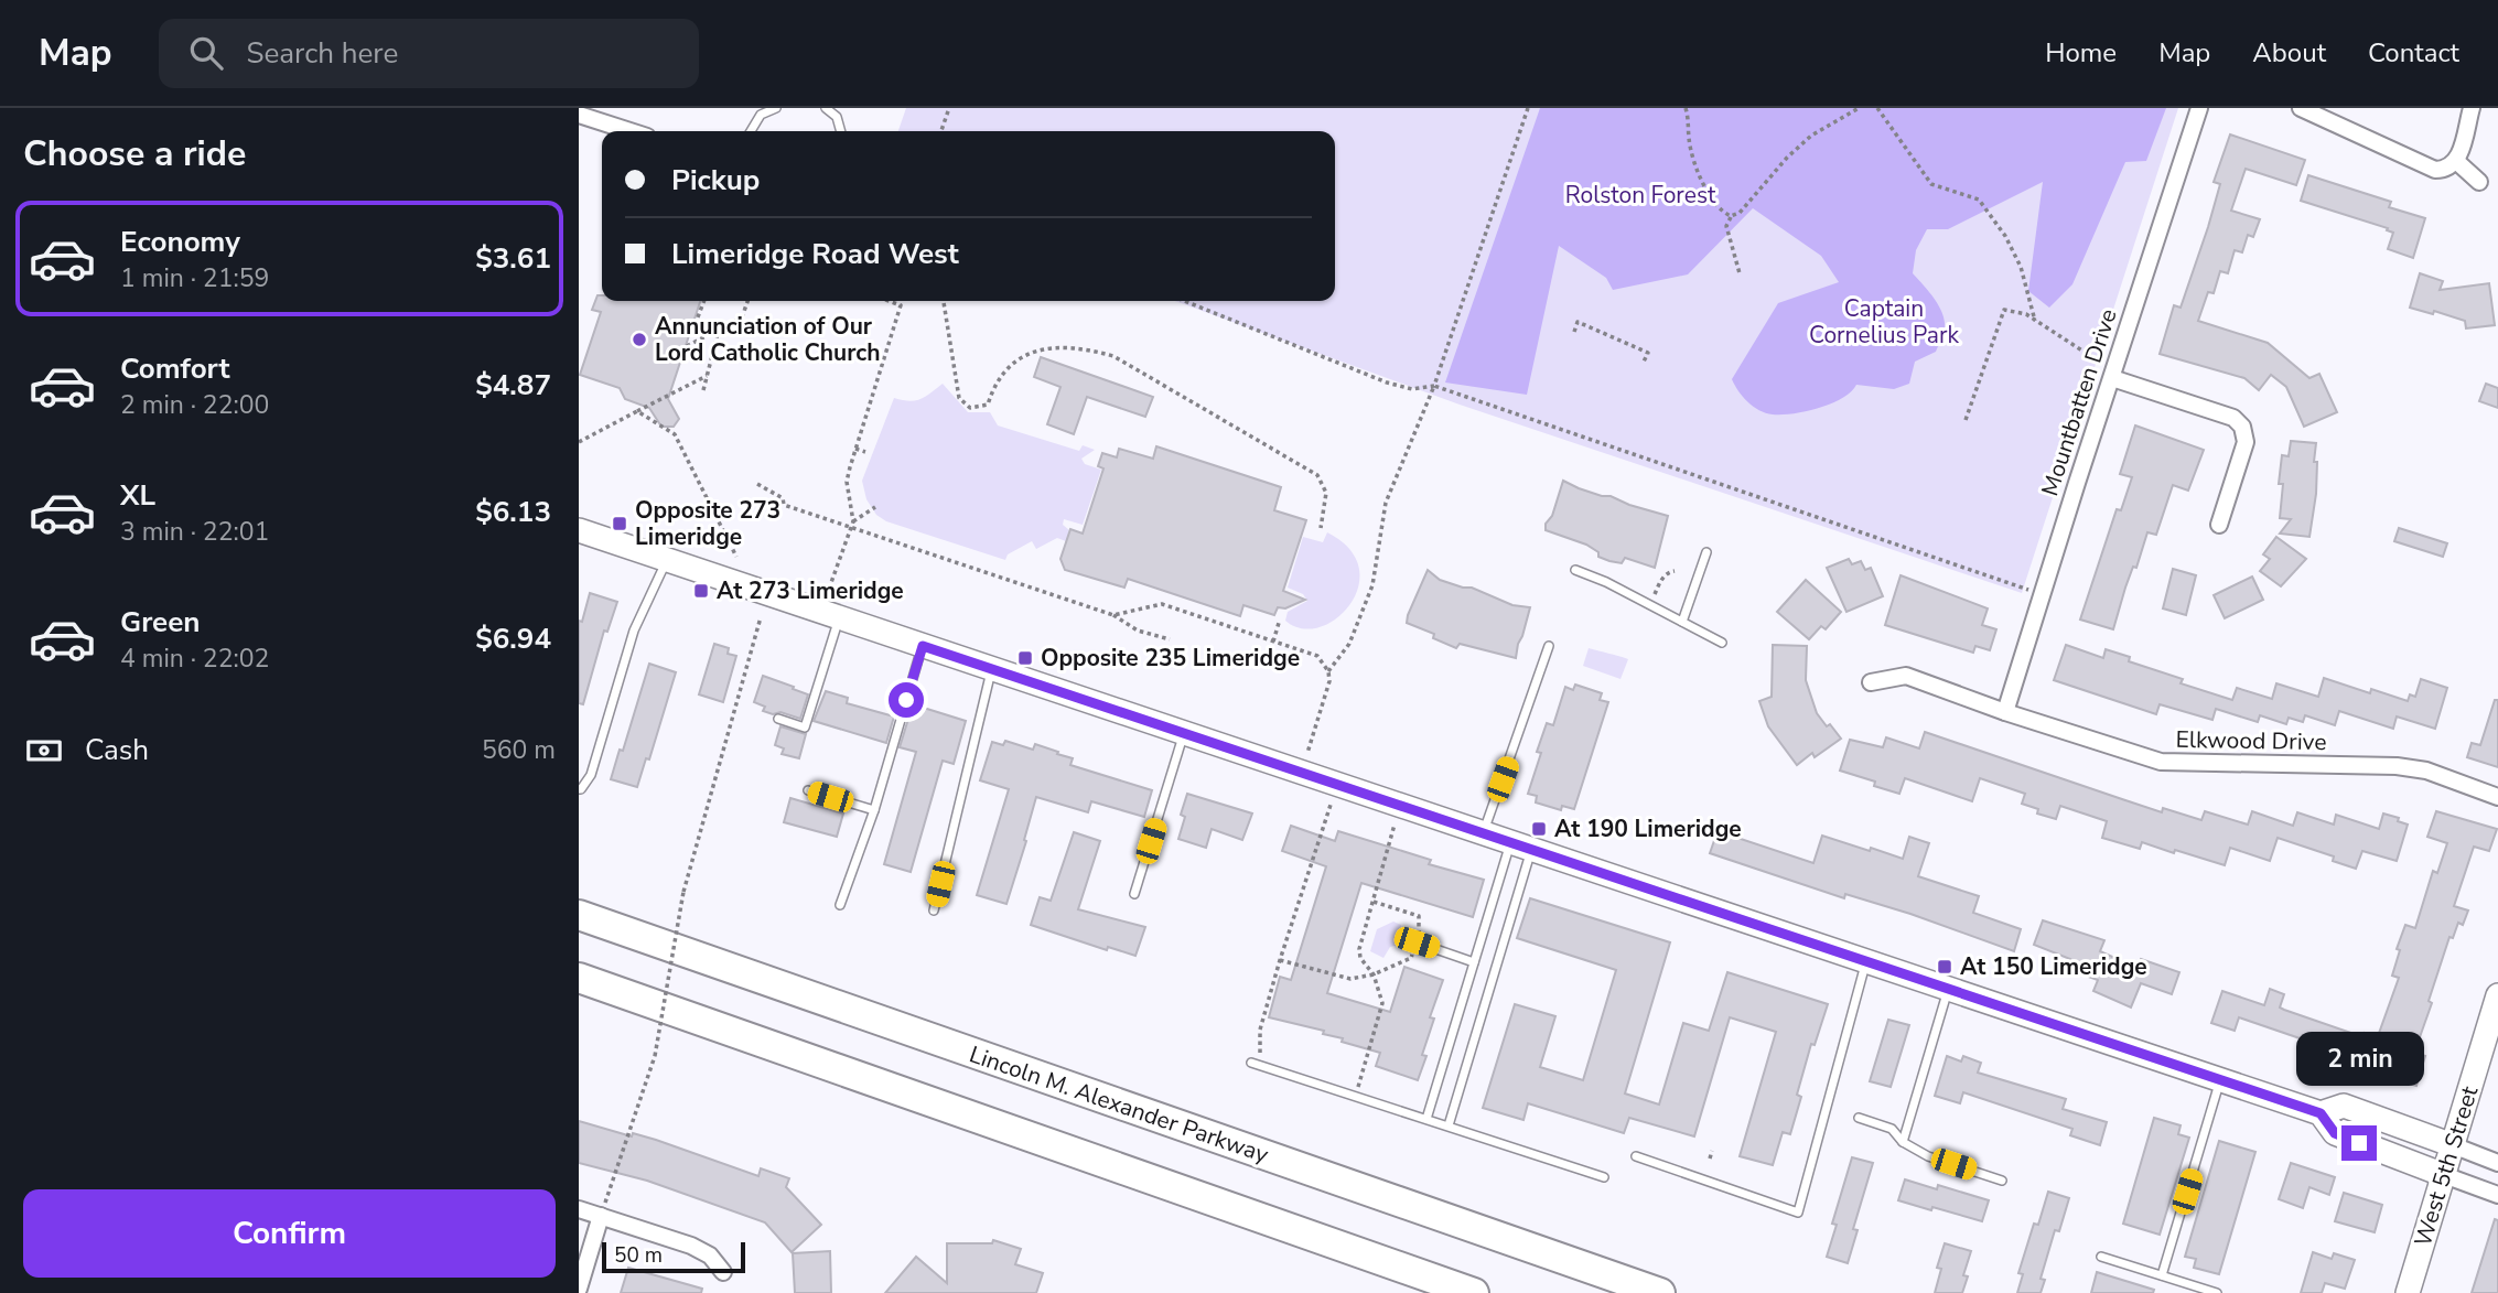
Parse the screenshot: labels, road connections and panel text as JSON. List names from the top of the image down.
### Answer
{
  "streets": {
    "highway": ["Lincoln M. Alexander Parkway"],
    "street": ["Mountbatten Drive", "Elkwood Drive", "West 5th Street"]
  },
  "crossings": [
    ["Mountbatten Drive", "Elkwood Drive"]
  ],
  "parks": ["Rolston Forest", "Captain Cornelius Park"],
  "places": {
    "other": ["Annunciation of Our Lord Catholic Church"],
    "transit": [
      "Opposite 273 Limeridge",
      "At 273 Limeridge",
      "Opposite 235 Limeridge",
      "At 190 Limeridge",
      "At 150 Limeridge"
    ]
  },
  "scale_bar": "50 m",
  "page": {
    "header": "Map",
    "search": "Search here",
    "nav": [
      "Home",
      "Map",
      "About",
      "Contact"
    ],
    "heading": "Choose a ride",
    "banner": ["Pickup", "Limeridge Road West"],
    "list": [
      {
        "name": "Economy",
        "note": "1 min · 21:59",
        "value": "$3.61"
      },
      {
        "name": "Comfort",
        "note": "2 min · 22:00",
        "value": "$4.87"
      },
      {
        "name": "XL",
        "note": "3 min · 22:01",
        "value": "$6.13"
      },
      {
        "name": "Green",
        "note": "4 min · 22:02",
        "value": "$6.94"
      }
    ],
    "pay": ["Cash", "560 m"],
    "bubble": "2 min",
    "buttons": "Confirm",
    "scale": "50 m"
  }
}
